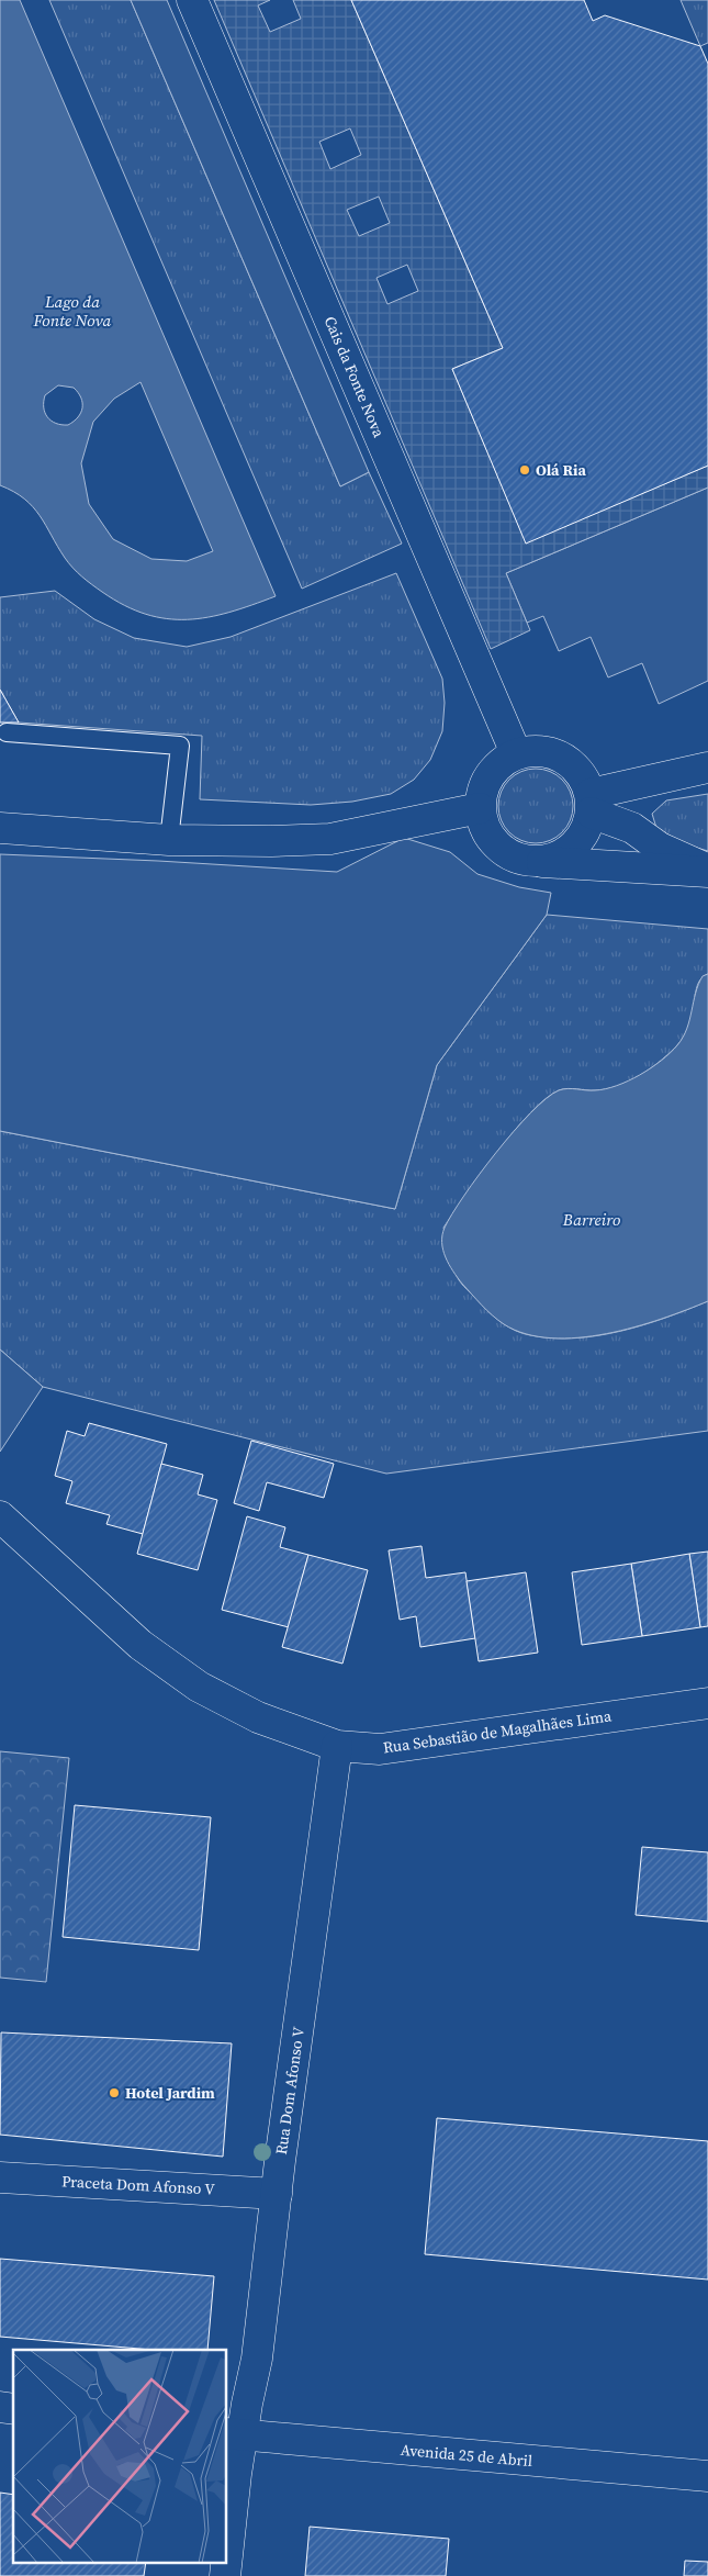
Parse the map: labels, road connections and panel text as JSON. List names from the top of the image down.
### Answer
{
  "streets": {
    "street": [
      "Cais da Fonte Nova",
      "Rua Sebastião de Magalhães Lima",
      "Rua Dom Afonso V",
      "Praceta Dom Afonso V",
      "Avenida 25 de Abril"
    ]
  },
  "crossings": [
    ["Rua Sebastião de Magalhães Lima", "Rua Dom Afonso V"],
    ["Rua Dom Afonso V", "Praceta Dom Afonso V"],
    ["Rua Dom Afonso V", "Avenida 25 de Abril"]
  ],
  "water": ["Lago da Fonte Nova", "Barreiro"],
  "places": ["Olá Ria", "Hotel Jardim"]
}
